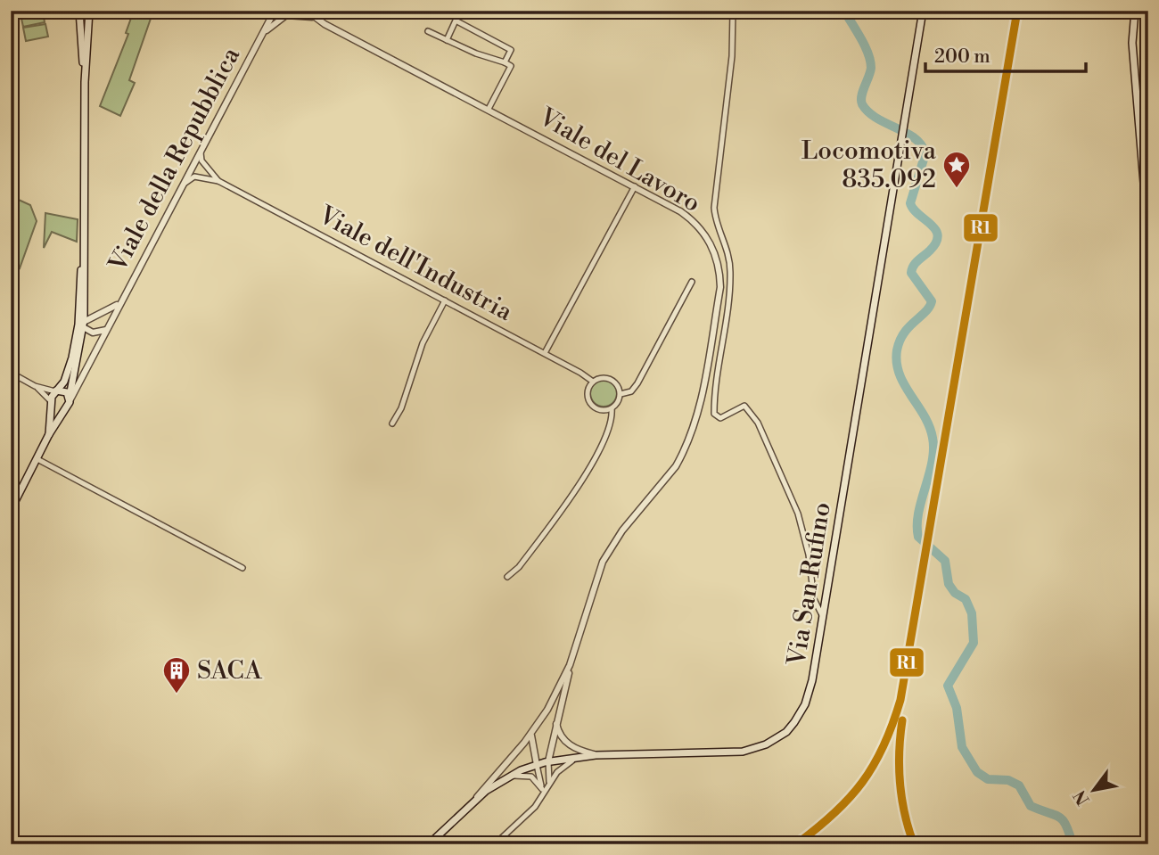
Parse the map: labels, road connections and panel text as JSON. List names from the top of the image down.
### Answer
{
  "streets": {
    "main road": ["Viale della Repubblica", "Via San Rufino"],
    "street": ["Viale del Lavoro", "Viale dell'Industria"]
  },
  "crossings": [
    ["Viale della Repubblica", "Viale dell'Industria"],
    ["Viale del Lavoro", "Via San Rufino"]
  ],
  "places": {
    "place": ["Locomotiva 835.092"],
    "building": ["SACA"]
  },
  "lines": ["transit line R1"],
  "scale_bar": "200 m",
  "north": "bottom left"
}
